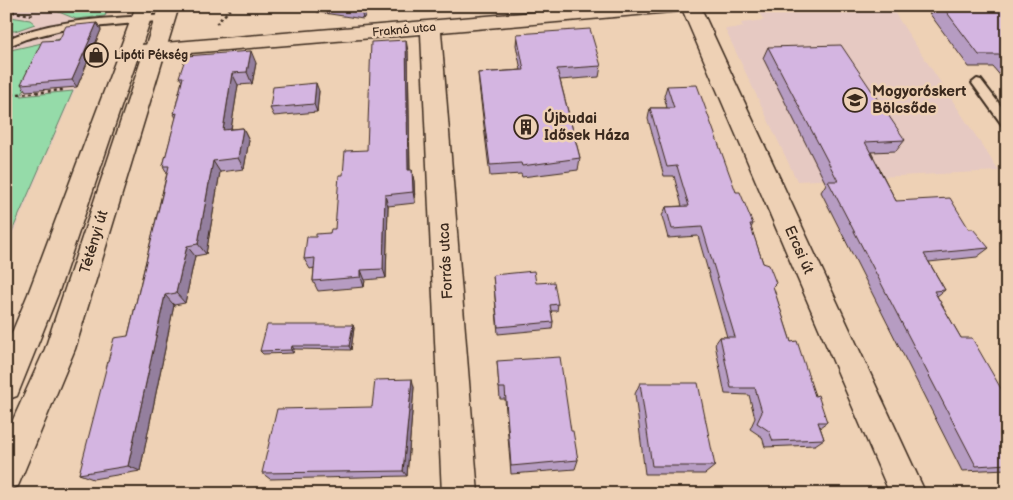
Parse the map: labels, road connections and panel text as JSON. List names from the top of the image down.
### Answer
{
  "streets": {
    "street": [
      "Fraknó utca",
      "Tétényi út",
      "Ercsi út",
      "Forrás utca"
    ]
  },
  "crossings": [
    ["Fraknó utca", "Tétényi út"],
    ["Fraknó utca", "Forrás utca"]
  ],
  "places": {
    "shop": ["Lipóti Pékség"],
    "school or university": ["Mogyoróskert Bölcsőde"],
    "building": ["Újbudai Idősek Háza"]
  }
}
